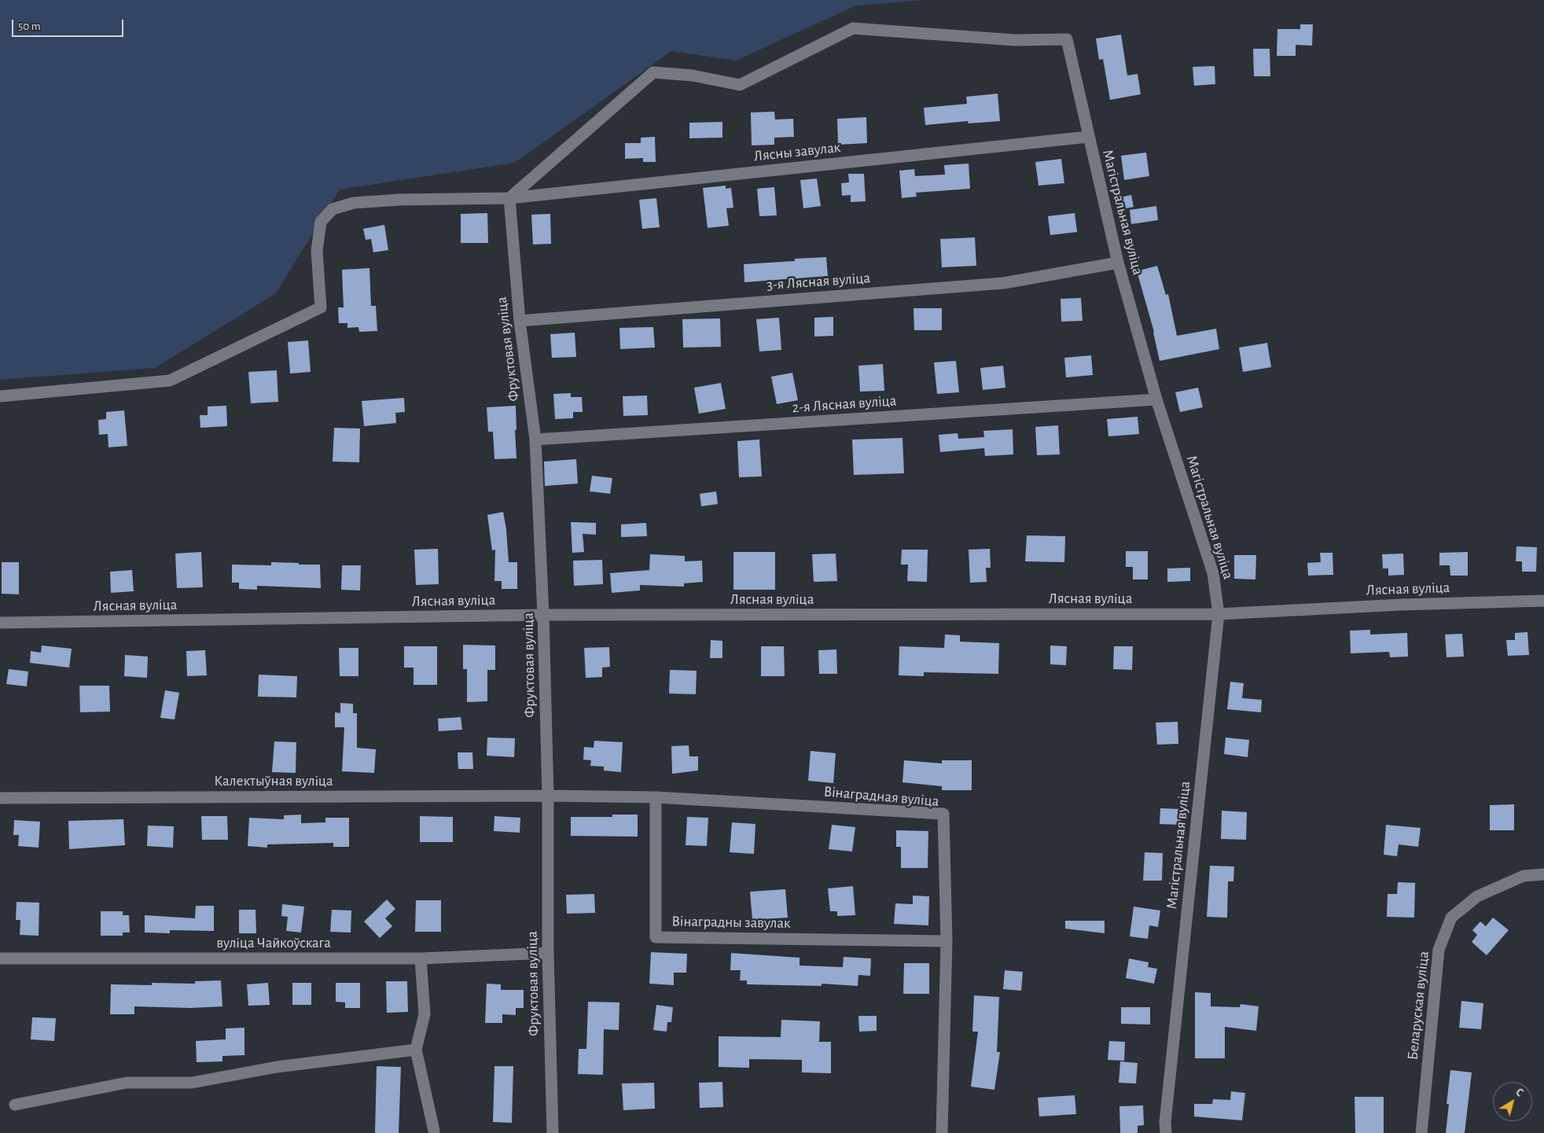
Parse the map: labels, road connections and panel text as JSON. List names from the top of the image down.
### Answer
{
  "streets": {
    "street": [
      "Лясны завулак",
      "Магістральная вуліца",
      "3-я Лясная вуліца",
      "Фруктовая вуліца",
      "2-я Лясная вуліца",
      "Лясная вуліца",
      "Калектыўная вуліца",
      "Вінаградная вуліца",
      "Вінаградны завулак",
      "вуліца Чайкоўскага",
      "Беларуская вуліца"
    ]
  },
  "crossings": [
    ["Лясны завулак", "Магістральная вуліца"],
    ["Лясны завулак", "Фруктовая вуліца"],
    ["Магістральная вуліца", "3-я Лясная вуліца"],
    ["Магістральная вуліца", "Фруктовая вуліца"],
    ["Магістральная вуліца", "2-я Лясная вуліца"],
    ["Магістральная вуліца", "Лясная вуліца"],
    ["3-я Лясная вуліца", "Фруктовая вуліца"],
    ["Фруктовая вуліца", "2-я Лясная вуліца"],
    ["Фруктовая вуліца", "Лясная вуліца"],
    ["Фруктовая вуліца", "Калектыўная вуліца"],
    ["Фруктовая вуліца", "Вінаградная вуліца"],
    ["Фруктовая вуліца", "вуліца Чайкоўскага"],
    ["Калектыўная вуліца", "Вінаградная вуліца"],
    ["Вінаградная вуліца", "Вінаградны завулак"]
  ],
  "scale_bar": "50 m",
  "north": "top right"
}
